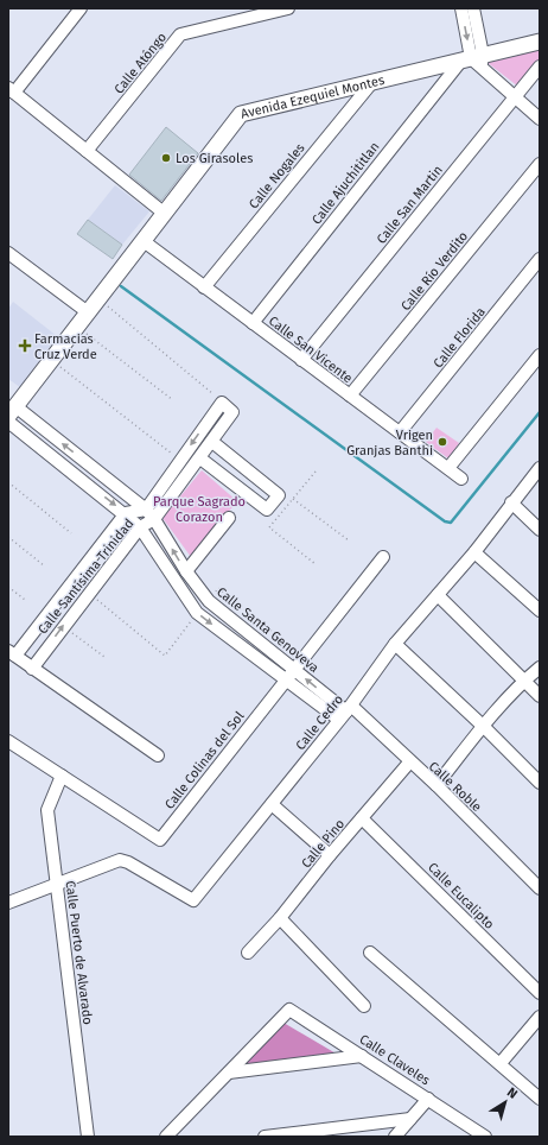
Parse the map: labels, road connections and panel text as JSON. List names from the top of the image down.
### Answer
{
  "streets": {
    "street": [
      "Calle Atóngo",
      "Avenida Ezequiel Montes",
      "Calle Nogales",
      "Calle Ajuchititlan",
      "Calle San Martin",
      "Calle Río Verdito",
      "Calle Florida",
      "Calle San Vicente",
      "Calle Santísima Trinidad",
      "Calle Santa Genoveva",
      "Calle Cedro",
      "Calle Colinas del Sol",
      "Calle Roble",
      "Calle Pino",
      "Calle Eucalipto",
      "Calle Puerto de Alvarado",
      "Calle Claveles"
    ]
  },
  "crossings": [
    ["Avenida Ezequiel Montes", "Calle Nogales"],
    ["Avenida Ezequiel Montes", "Calle Ajuchititlan"],
    ["Avenida Ezequiel Montes", "Calle San Vicente"],
    ["Avenida Ezequiel Montes", "Calle Santa Genoveva"],
    ["Calle Nogales", "Calle San Vicente"],
    ["Calle Ajuchititlan", "Calle San Vicente"],
    ["Calle San Martin", "Calle San Vicente"],
    ["Calle Río Verdito", "Calle San Vicente"],
    ["Calle Florida", "Calle San Vicente"],
    ["Calle Santísima Trinidad", "Calle Santa Genoveva"],
    ["Calle Santa Genoveva", "Calle Cedro"],
    ["Calle Santa Genoveva", "Calle Colinas del Sol"],
    ["Calle Santa Genoveva", "Calle Roble"],
    ["Calle Cedro", "Calle Roble"],
    ["Calle Cedro", "Calle Puerto de Alvarado"],
    ["Calle Colinas del Sol", "Calle Puerto de Alvarado"],
    ["Calle Roble", "Calle Pino"],
    ["Calle Pino", "Calle Eucalipto"]
  ],
  "parks": ["Parque Sagrado Corazon"],
  "places": {
    "other": ["Los Girasoles", "Vrigen Granjas Banthi"],
    "health": ["Farmacias Cruz Verde"]
  },
  "north": "top right"
}
